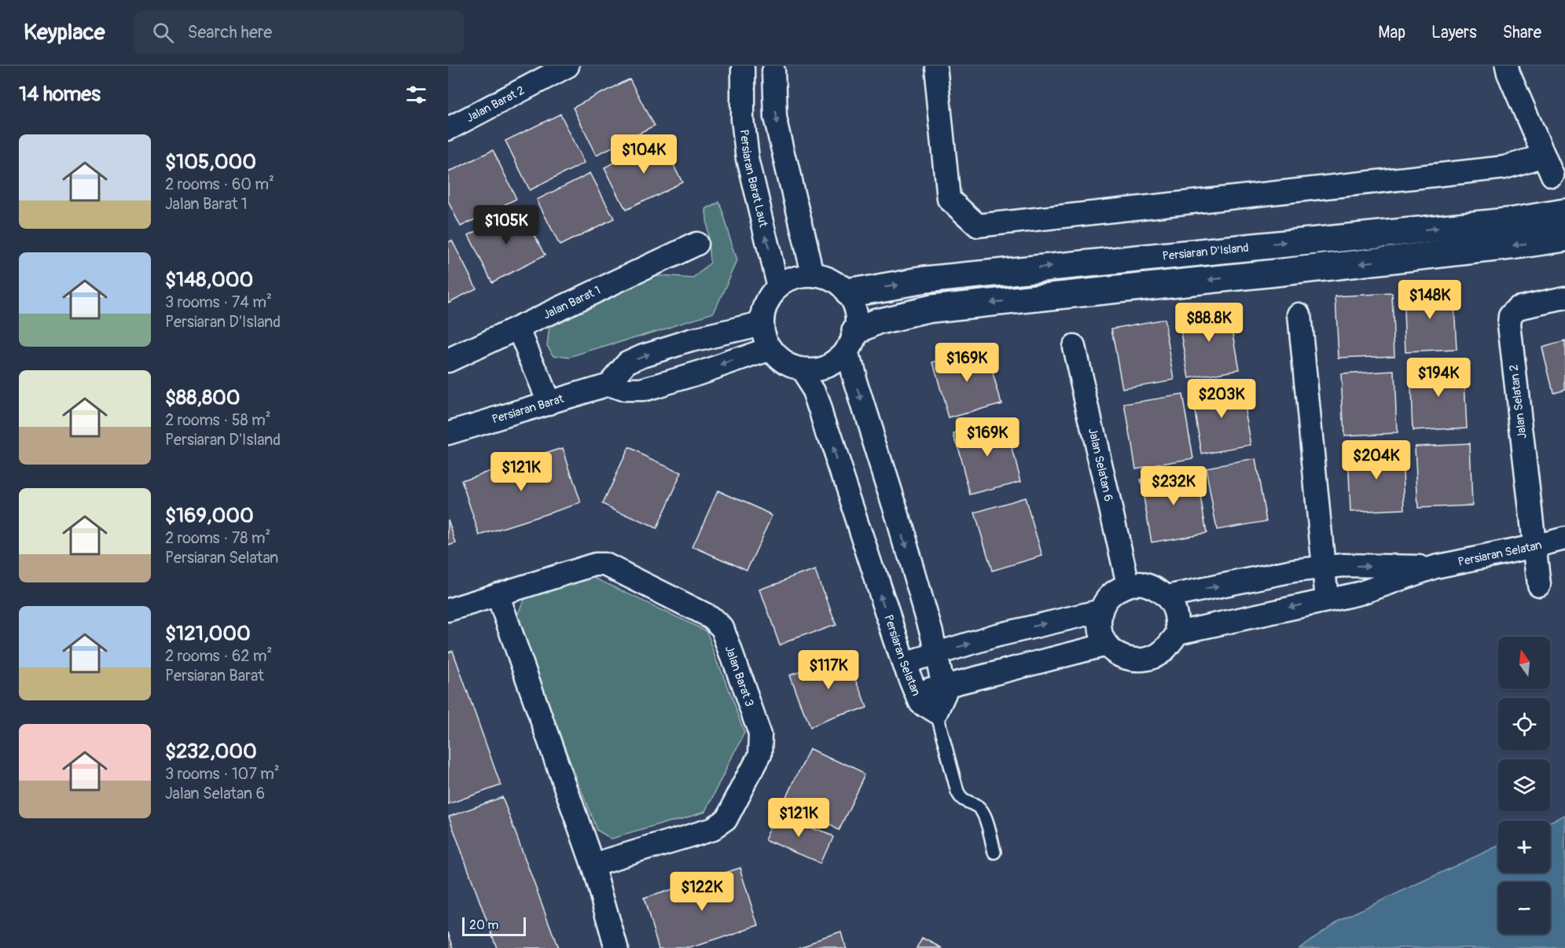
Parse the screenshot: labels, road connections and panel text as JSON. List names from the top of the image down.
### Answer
{
  "streets": {
    "street": [
      "Jalan Barat 2",
      "Persiaran Barat Laut",
      "Persiaran D'Island",
      "Jalan Barat 1",
      "Jalan Selatan 2",
      "Persiaran Barat",
      "Jalan Selatan 6",
      "Persiaran Selatan",
      "Jalan Barat 3"
    ]
  },
  "crossings": [
    ["Persiaran Barat Laut", "Persiaran D'Island"],
    ["Persiaran Barat Laut", "Persiaran Selatan"],
    ["Persiaran D'Island", "Persiaran Selatan"],
    ["Jalan Selatan 2", "Persiaran Selatan"]
  ],
  "scale_bar": "20 m",
  "north": "top",
  "page": {
    "header": "Keyplace",
    "search": "Search here",
    "nav": ["Map", "Layers", "Share"],
    "heading": "14 homes",
    "list": [
      {
        "name": "$105,000",
        "note": "2 rooms · 60 m² · Jalan Barat 1"
      },
      {
        "name": "$148,000",
        "note": "3 rooms · 74 m² · Persiaran D'Island"
      },
      {
        "name": "$88,800",
        "note": "2 rooms · 58 m² · Persiaran D'Island"
      },
      {
        "name": "$169,000",
        "note": "2 rooms · 78 m² · Persiaran Selatan"
      },
      {
        "name": "$121,000",
        "note": "2 rooms · 62 m² · Persiaran Barat"
      },
      {
        "name": "$232,000",
        "note": "3 rooms · 107 m² · Jalan Selatan 6"
      }
    ],
    "price": [
      "$104K",
      "$105K",
      "$148K",
      "$88.8K",
      "$169K",
      "$194K",
      "$203K",
      "$169K",
      "$204K",
      "$121K",
      "$232K",
      "$117K",
      "$121K",
      "$122K"
    ],
    "map_buttons": ["+", "−"],
    "scale": "20 m"
  }
}
